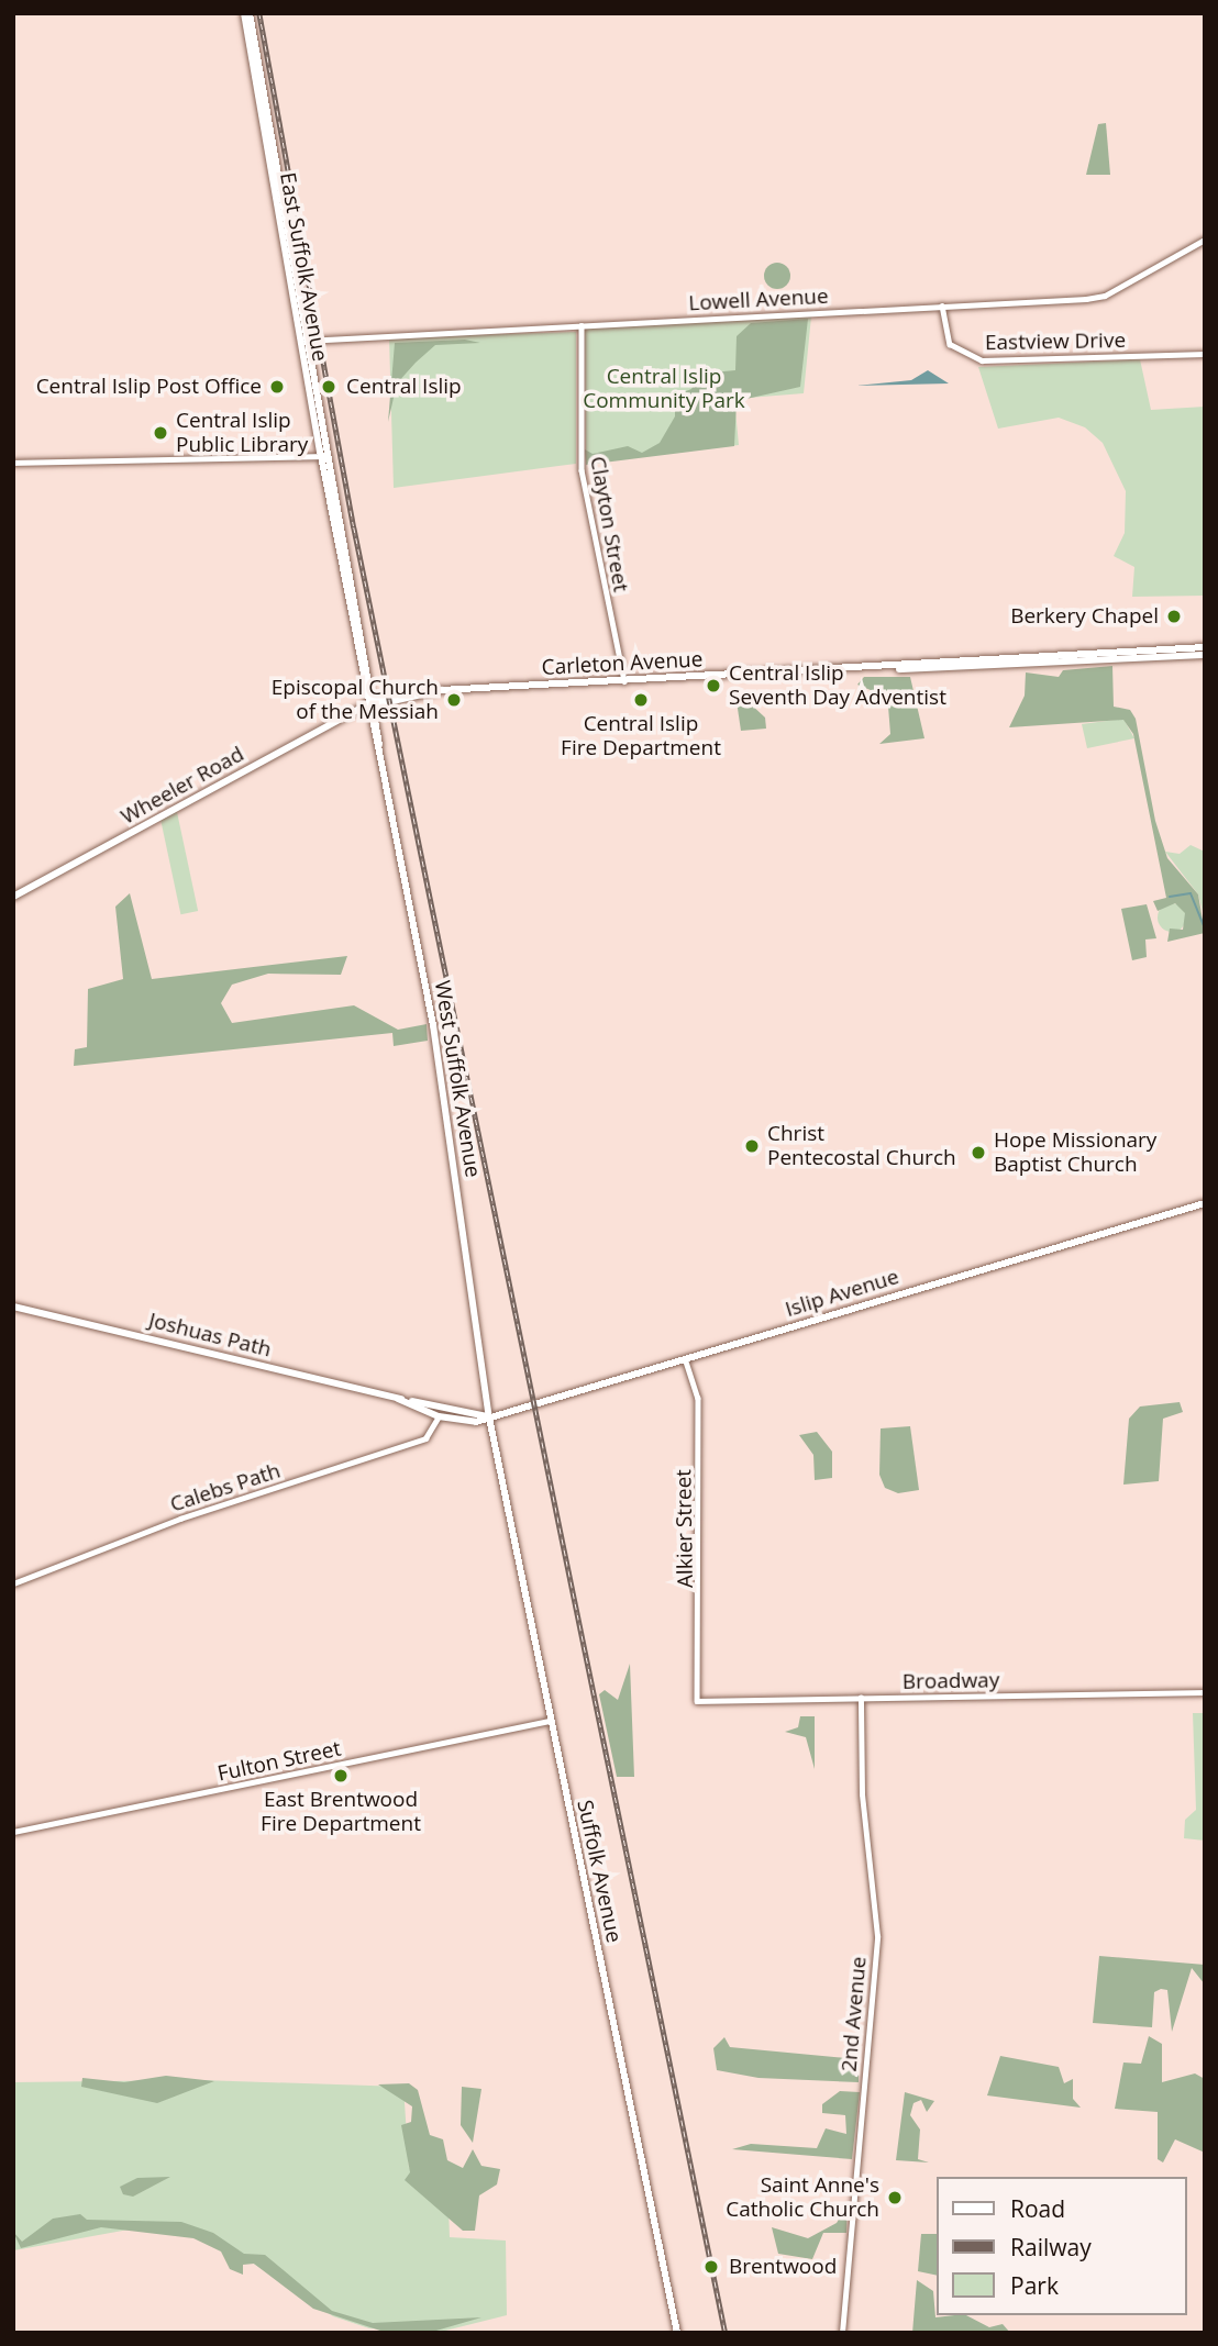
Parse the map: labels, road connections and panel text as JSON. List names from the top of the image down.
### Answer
{
  "streets": {
    "main road": [
      "East Suffolk Avenue",
      "Carleton Avenue",
      "Wheeler Road",
      "West Suffolk Avenue",
      "Islip Avenue",
      "Joshuas Path",
      "Suffolk Avenue"
    ],
    "street": [
      "Lowell Avenue",
      "Eastview Drive",
      "Clayton Street",
      "Calebs Path",
      "Alkier Street",
      "Broadway",
      "Fulton Street",
      "2nd Avenue"
    ]
  },
  "crossings": [
    ["East Suffolk Avenue", "Lowell Avenue"],
    ["East Suffolk Avenue", "Wheeler Road"],
    ["East Suffolk Avenue", "West Suffolk Avenue"],
    ["Lowell Avenue", "Eastview Drive"],
    ["Lowell Avenue", "Clayton Street"],
    ["Clayton Street", "Carleton Avenue"],
    ["Carleton Avenue", "Wheeler Road"],
    ["Wheeler Road", "West Suffolk Avenue"],
    ["West Suffolk Avenue", "Islip Avenue"],
    ["West Suffolk Avenue", "Joshuas Path"],
    ["West Suffolk Avenue", "Suffolk Avenue"],
    ["Islip Avenue", "Joshuas Path"],
    ["Islip Avenue", "Alkier Street"],
    ["Islip Avenue", "Suffolk Avenue"],
    ["Joshuas Path", "Calebs Path"],
    ["Joshuas Path", "Suffolk Avenue"],
    ["Alkier Street", "Broadway"],
    ["Broadway", "2nd Avenue"],
    ["Fulton Street", "Suffolk Avenue"]
  ],
  "parks": ["Central Islip Community Park"],
  "places": [
    "Central Islip Post Office",
    "Central Islip",
    "Central Islip Public Library",
    "Berkery Chapel",
    "Central Islip Seventh Day Adventist",
    "Episcopal Church of the Messiah",
    "Central Islip Fire Department",
    "Christ Pentecostal Church",
    "Hope Missionary Baptist Church",
    "East Brentwood Fire Department",
    "Saint Anne's Catholic Church",
    "Brentwood"
  ],
  "legend": ["Road", "Railway", "Park"]
}
